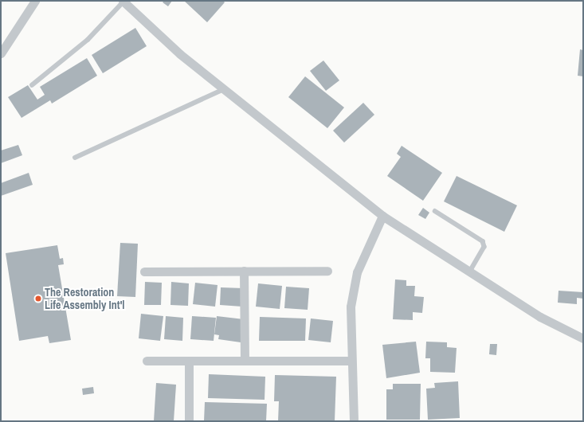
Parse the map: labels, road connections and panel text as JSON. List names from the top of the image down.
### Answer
{
  "places": ["The Restoration Life Assembly Int'l"]
}
